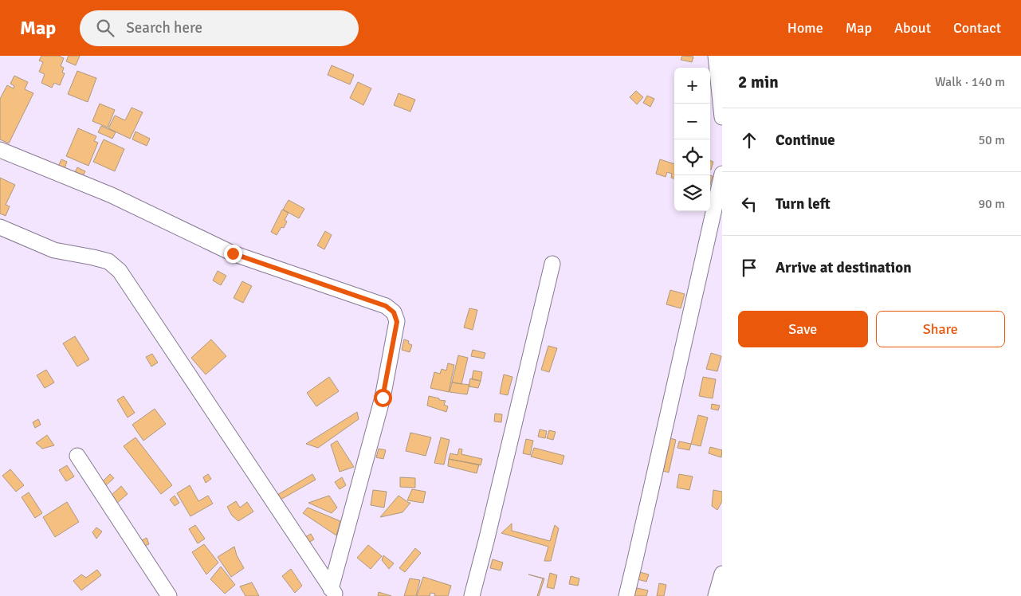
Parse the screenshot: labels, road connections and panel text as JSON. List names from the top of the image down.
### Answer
{
  "page": {
    "header": "Map",
    "search": "Search here",
    "nav": [
      "Home",
      "Map",
      "About",
      "Contact"
    ],
    "heading": ["2 min", "Walk · 140 m"],
    "map_buttons": ["+", "−"],
    "list": [
      ["Continue", "50 m"],
      ["Turn left", "90 m"],
      "Arrive at destination"
    ],
    "buttons": ["Save", "Share"]
  }
}
